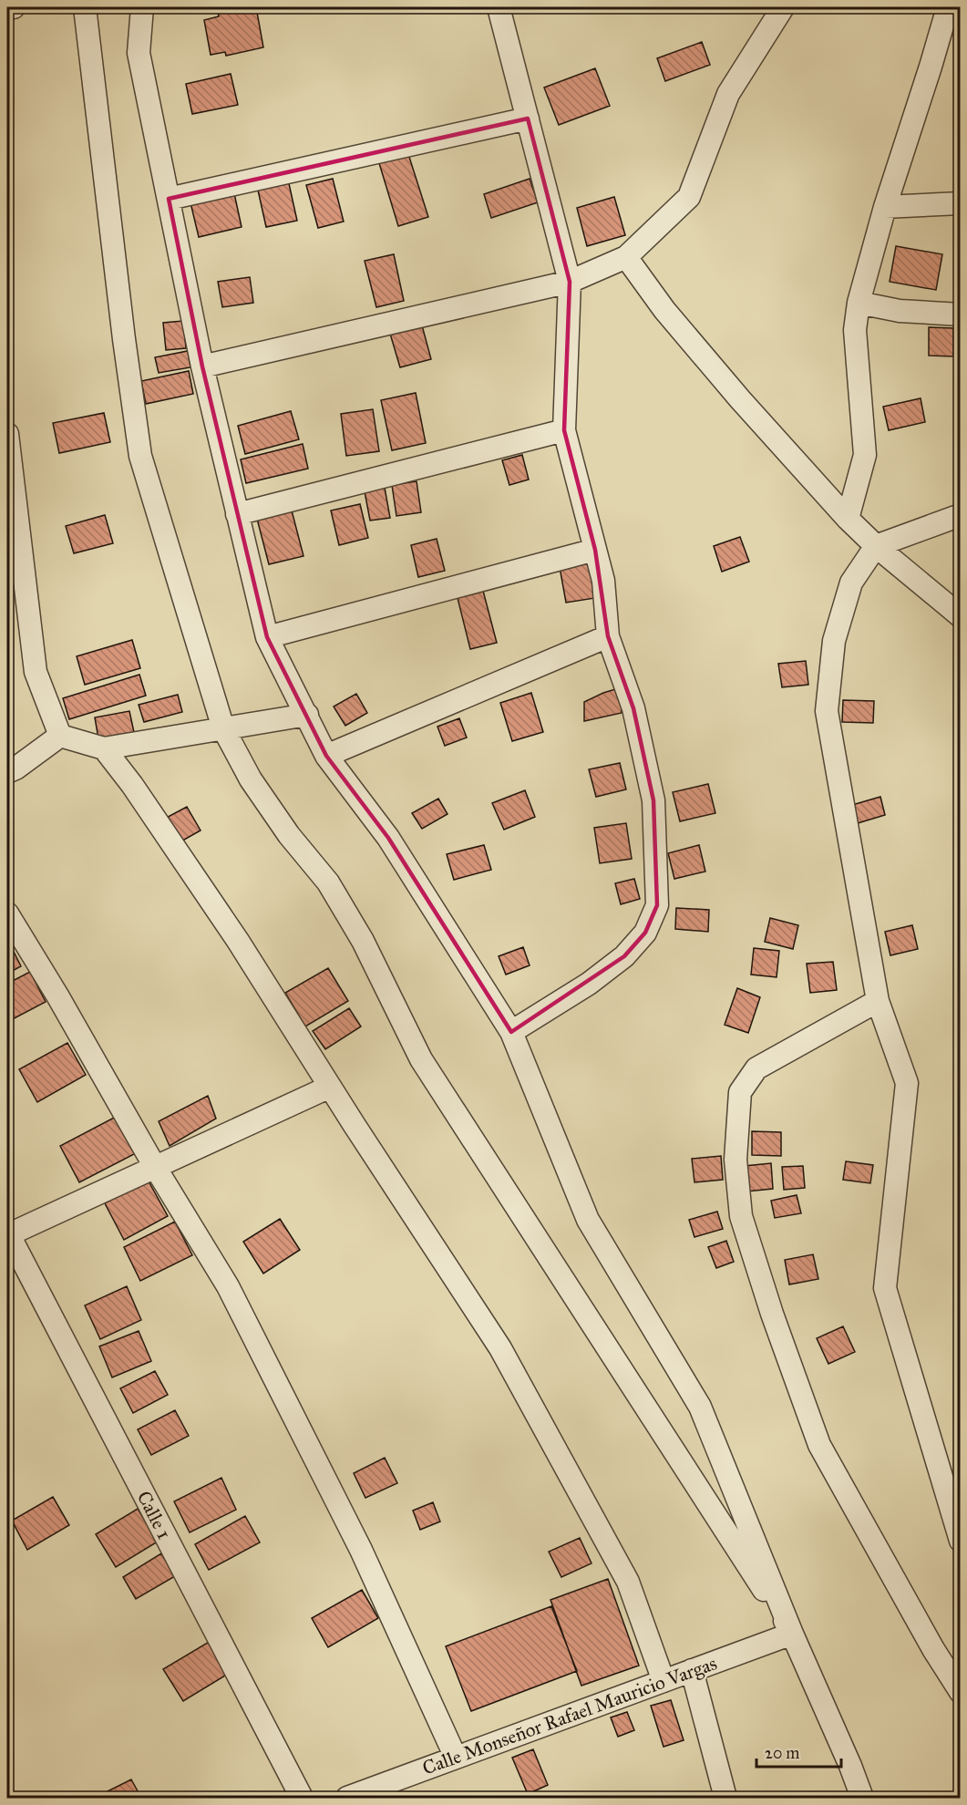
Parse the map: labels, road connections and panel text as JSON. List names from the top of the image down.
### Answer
{
  "streets": {
    "street": ["Calle 1", "Calle Monseñor Rafael Mauricio Vargas"]
  },
  "scale_bar": "20 m"
}
